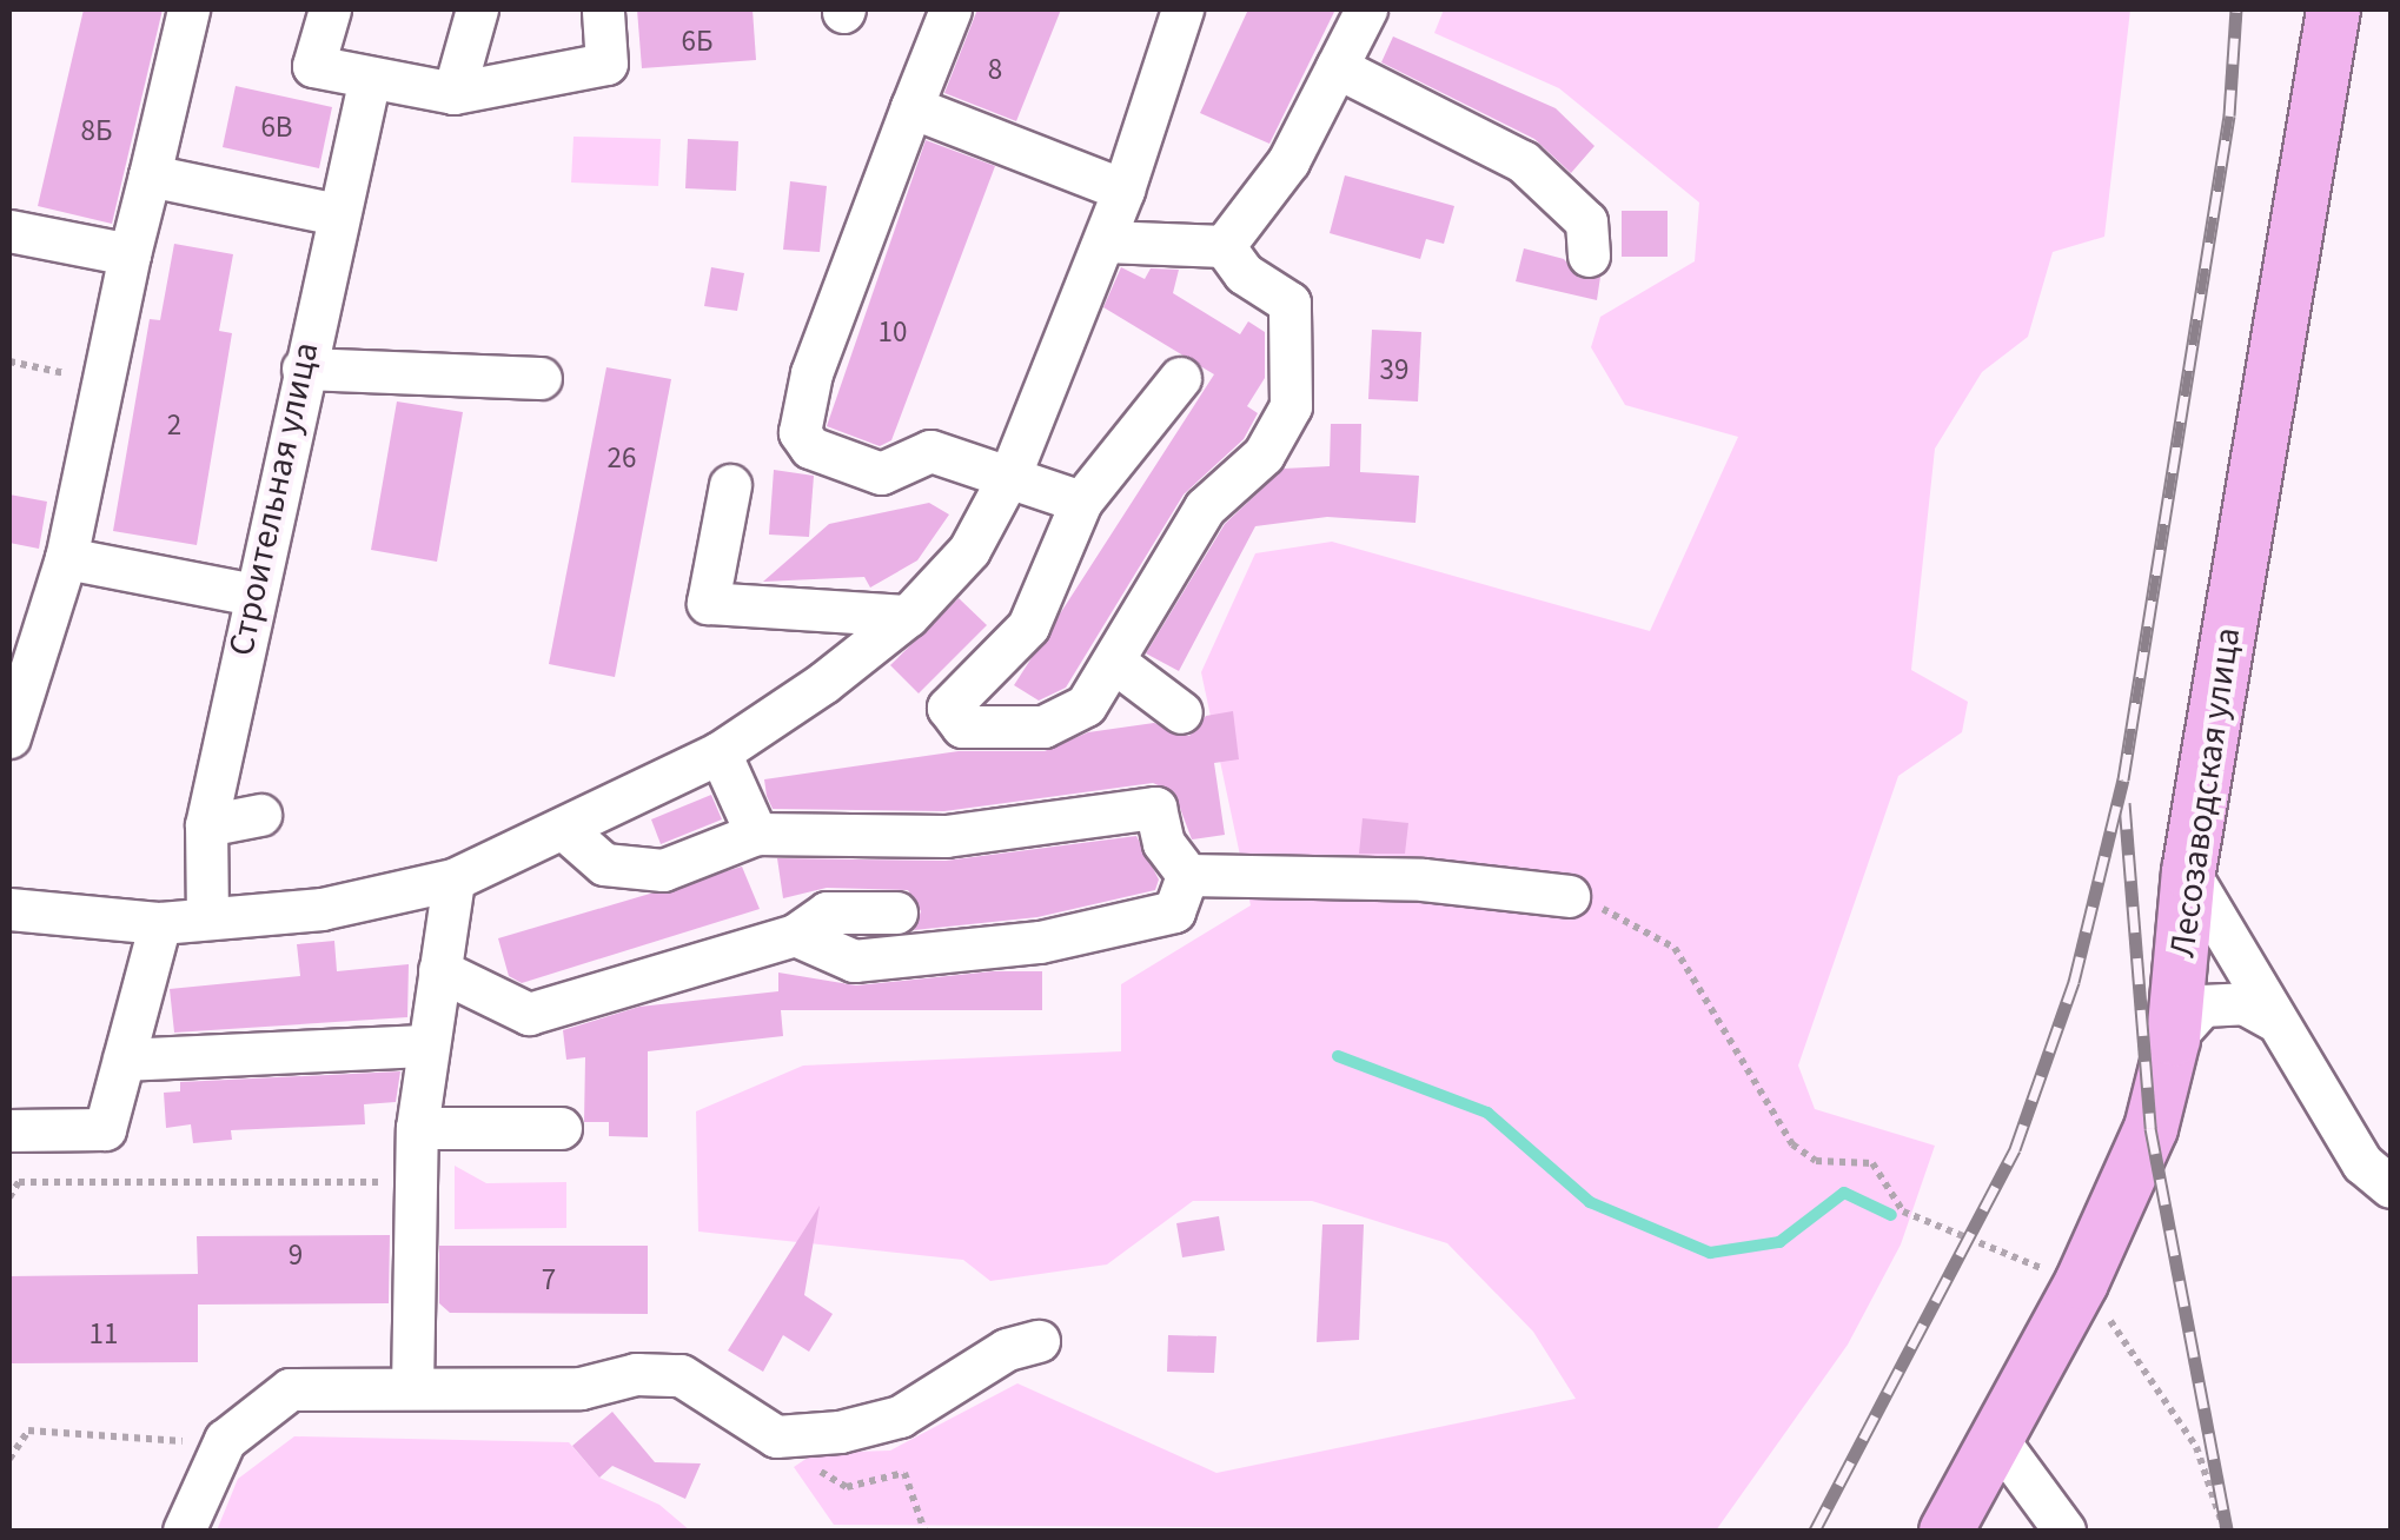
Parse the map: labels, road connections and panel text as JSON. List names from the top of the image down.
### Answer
{
  "streets": {
    "main road": ["Лесозаводская улица"],
    "street": ["Строительная улица"]
  },
  "house_numbers": [
    "6Б",
    "8",
    "6В",
    "8Б",
    "10",
    "39",
    "2",
    "26",
    "9",
    "7",
    "11"
  ]
}
